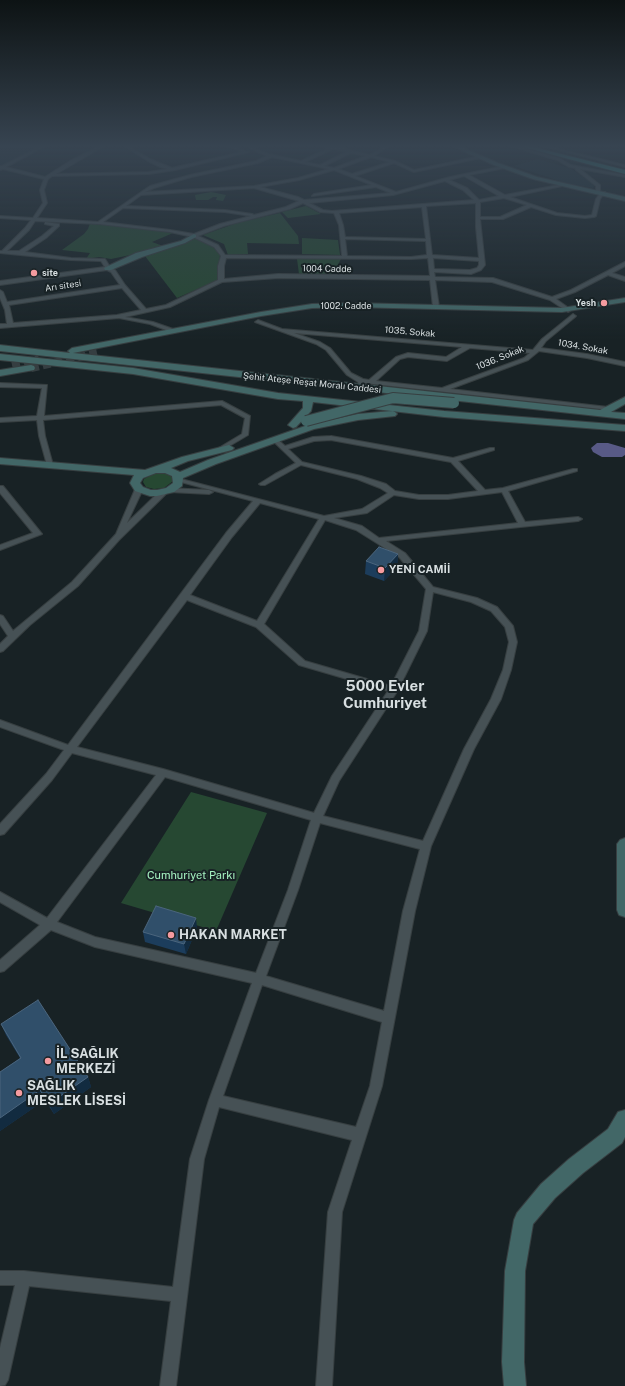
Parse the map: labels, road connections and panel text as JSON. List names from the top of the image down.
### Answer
{
  "streets": {
    "main road": ["1002. Cadde", "Şehit Ateşe Reşat Moralı Caddesi"],
    "street": [
      "1004 Cadde",
      "Arı sitesi",
      "1035. Sokak",
      "1034. Sokak",
      "1036. Sokak"
    ]
  },
  "crossings": [
    ["1002. Cadde", "1036. Sokak"],
    ["1035. Sokak", "1034. Sokak"],
    ["1035. Sokak", "1036. Sokak"],
    ["1034. Sokak", "1036. Sokak"]
  ],
  "districts": ["5000 Evler Cumhuriyet"],
  "parks": ["Cumhuriyet Parkı"],
  "places": [
    "site",
    "Yesh",
    "YENİ CAMİİ",
    "HAKAN MARKET",
    "İL SAĞLIK MERKEZİ",
    "SAĞLIK MESLEK LİSESİ"
  ]
}
